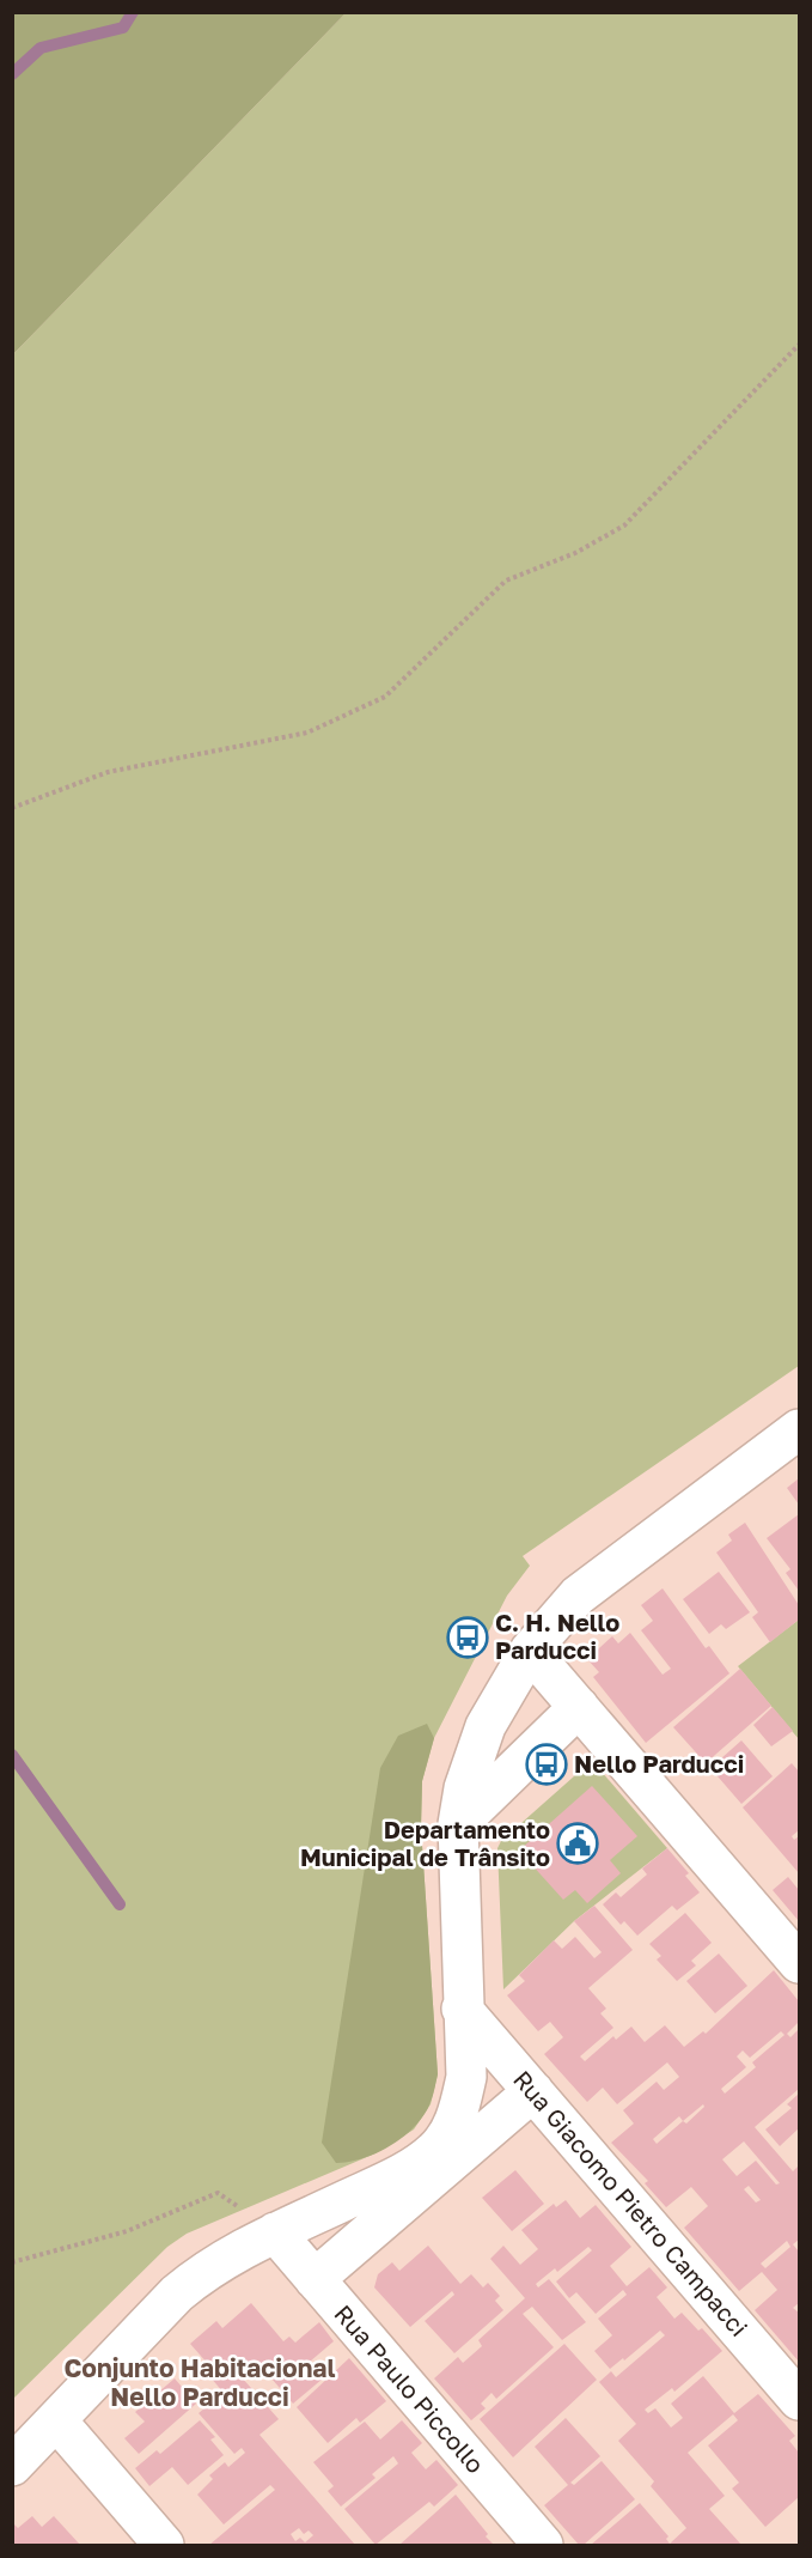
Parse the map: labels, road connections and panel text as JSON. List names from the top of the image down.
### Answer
{
  "streets": {
    "street": ["Rua Giacomo Pietro Campacci", "Rua Paulo Piccollo"]
  },
  "districts": ["Conjunto Habitacional Nello Parducci"],
  "places": {
    "bus stop": ["C. H. Nello Parducci", "Nello Parducci"],
    "public building": ["Departamento Municipal de Trânsito"]
  }
}
